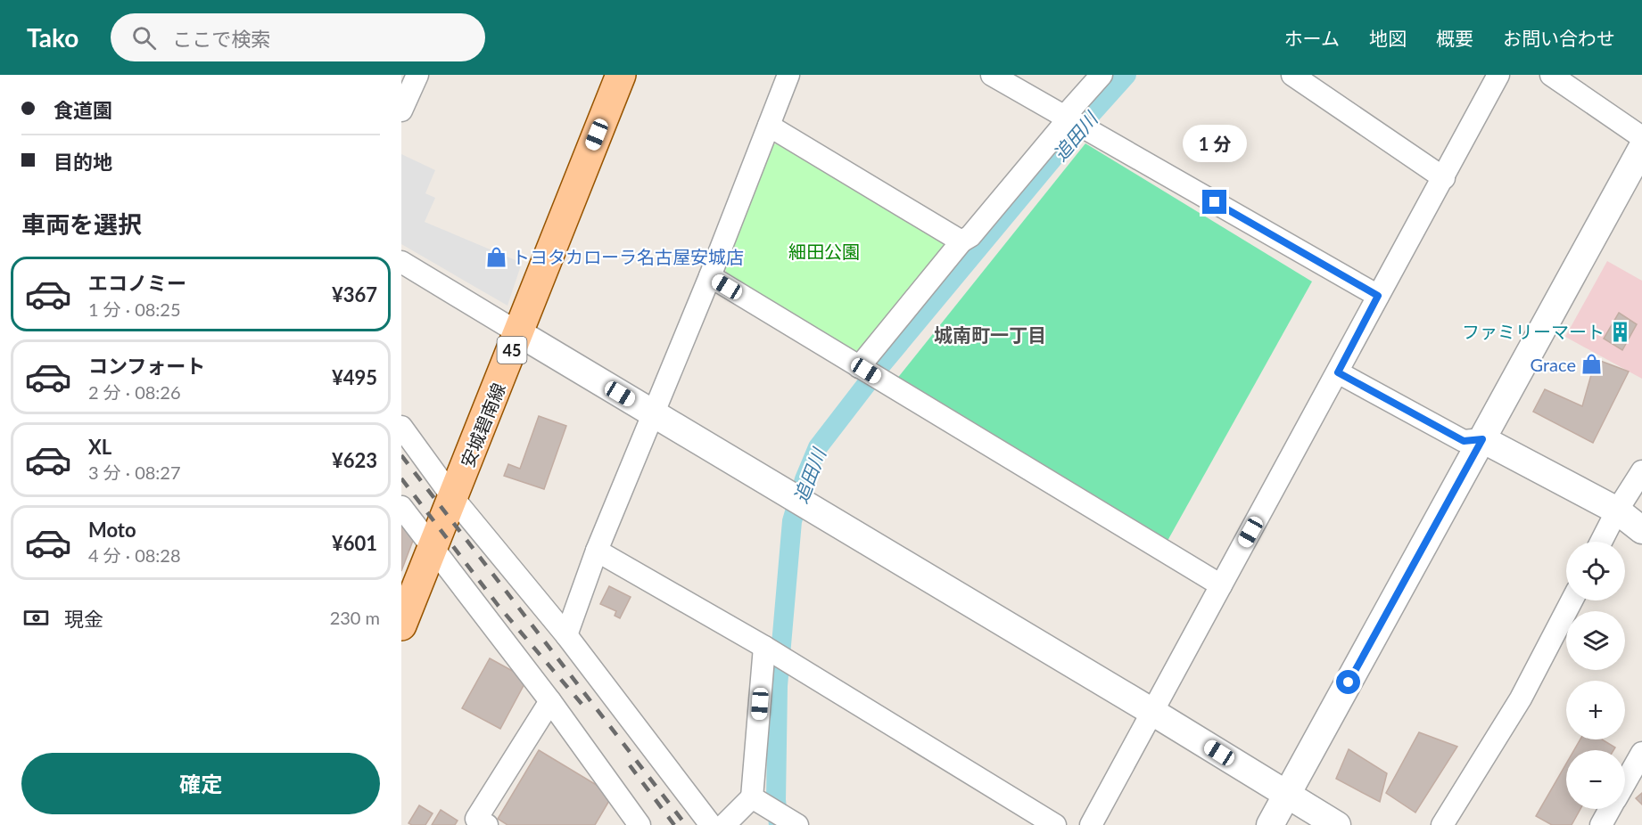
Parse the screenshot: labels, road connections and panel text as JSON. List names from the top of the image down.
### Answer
{
  "streets": {
    "main road": ["45", "安城碧南線"]
  },
  "districts": ["城南町一丁目"],
  "water": ["追田川"],
  "parks": ["細田公園"],
  "places": {
    "shop": ["トヨタカローラ名古屋安城店", "Grace"],
    "building": ["ファミリーマート"]
  },
  "page": {
    "header": "Tako",
    "search": "ここで検索",
    "nav": [
      "ホーム",
      "地図",
      "概要",
      "お問い合わせ"
    ],
    "banner": ["食道園", "目的地"],
    "bubble": "1 分",
    "heading": "車両を選択",
    "list": [
      {
        "name": "エコノミー",
        "note": "1 分 · 08:25",
        "value": "¥367"
      },
      {
        "name": "コンフォート",
        "note": "2 分 · 08:26",
        "value": "¥495"
      },
      {
        "name": "XL",
        "note": "3 分 · 08:27",
        "value": "¥623"
      },
      {
        "name": "Moto",
        "note": "4 分 · 08:28",
        "value": "¥601"
      }
    ],
    "map_buttons": ["+", "−"],
    "pay": ["現金", "230 m"],
    "buttons": "確定"
  }
}
